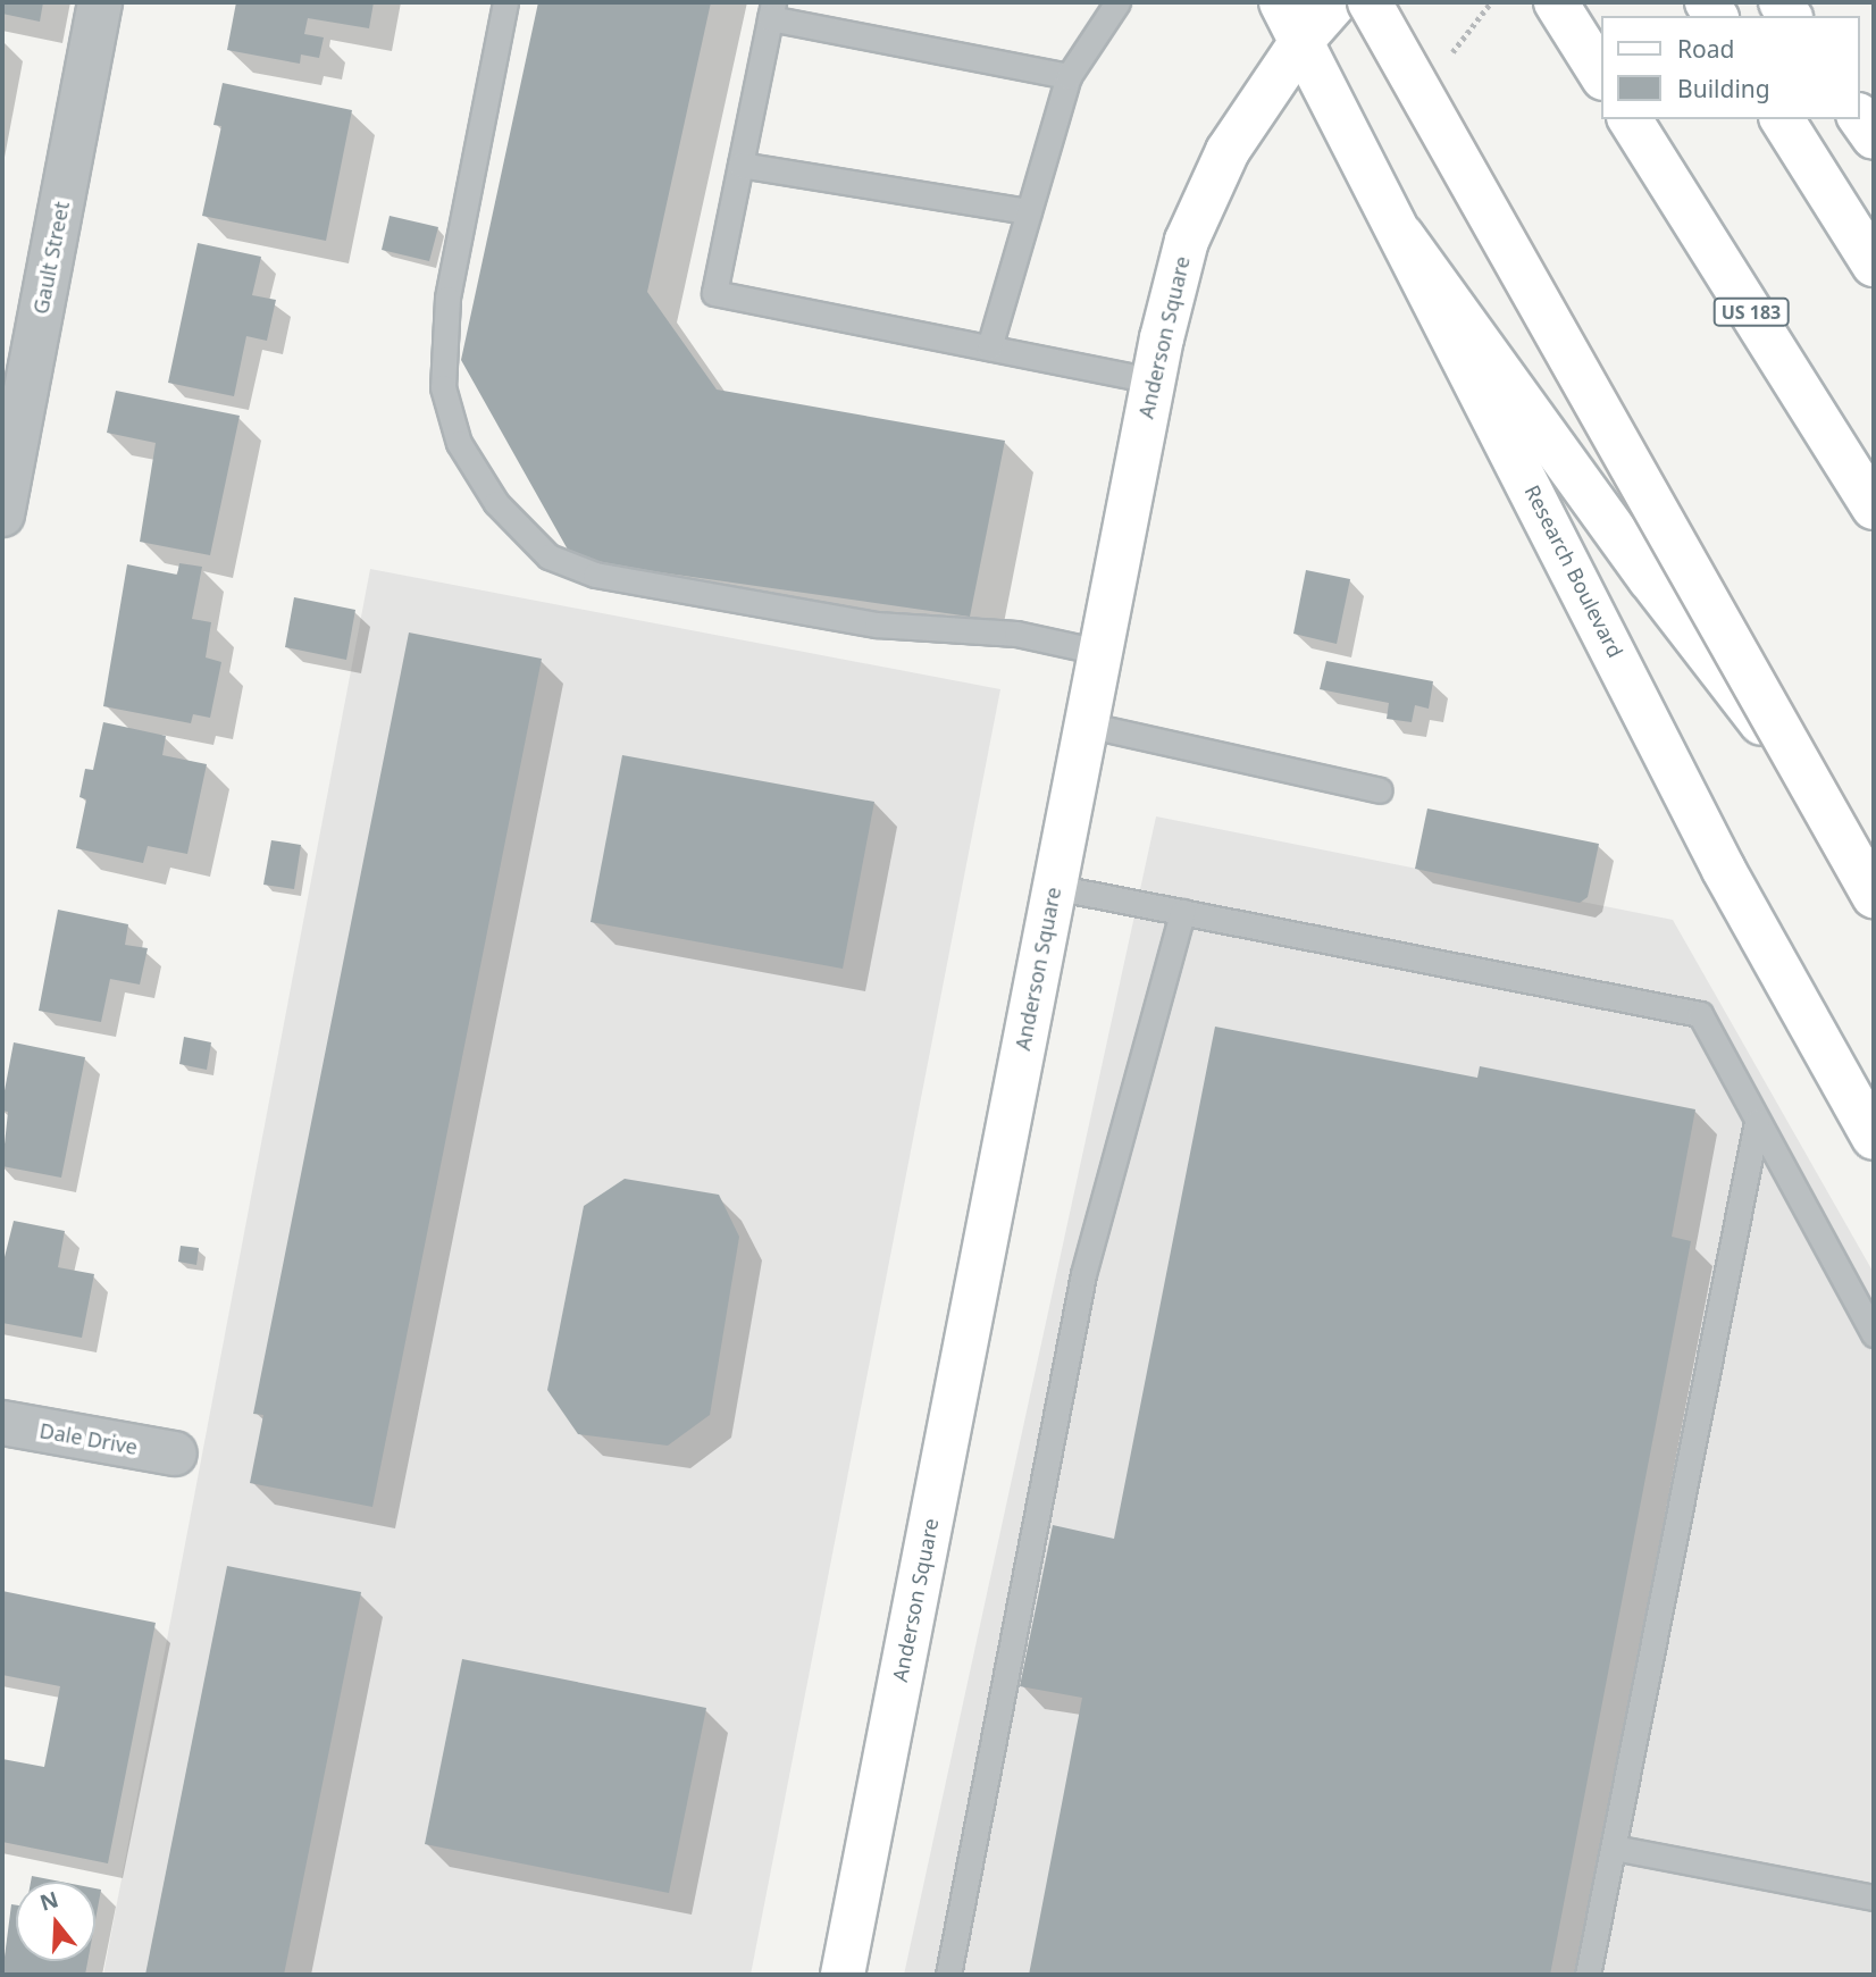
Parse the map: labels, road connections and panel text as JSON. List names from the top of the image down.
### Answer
{
  "streets": {
    "main road": ["US 183", "Anderson Square", "Research Boulevard"],
    "street": ["Gault Street", "Dale Drive"]
  },
  "crossings": [
    ["Anderson Square", "Research Boulevard"]
  ],
  "legend": ["Road", "Building"],
  "north": "top"
}
